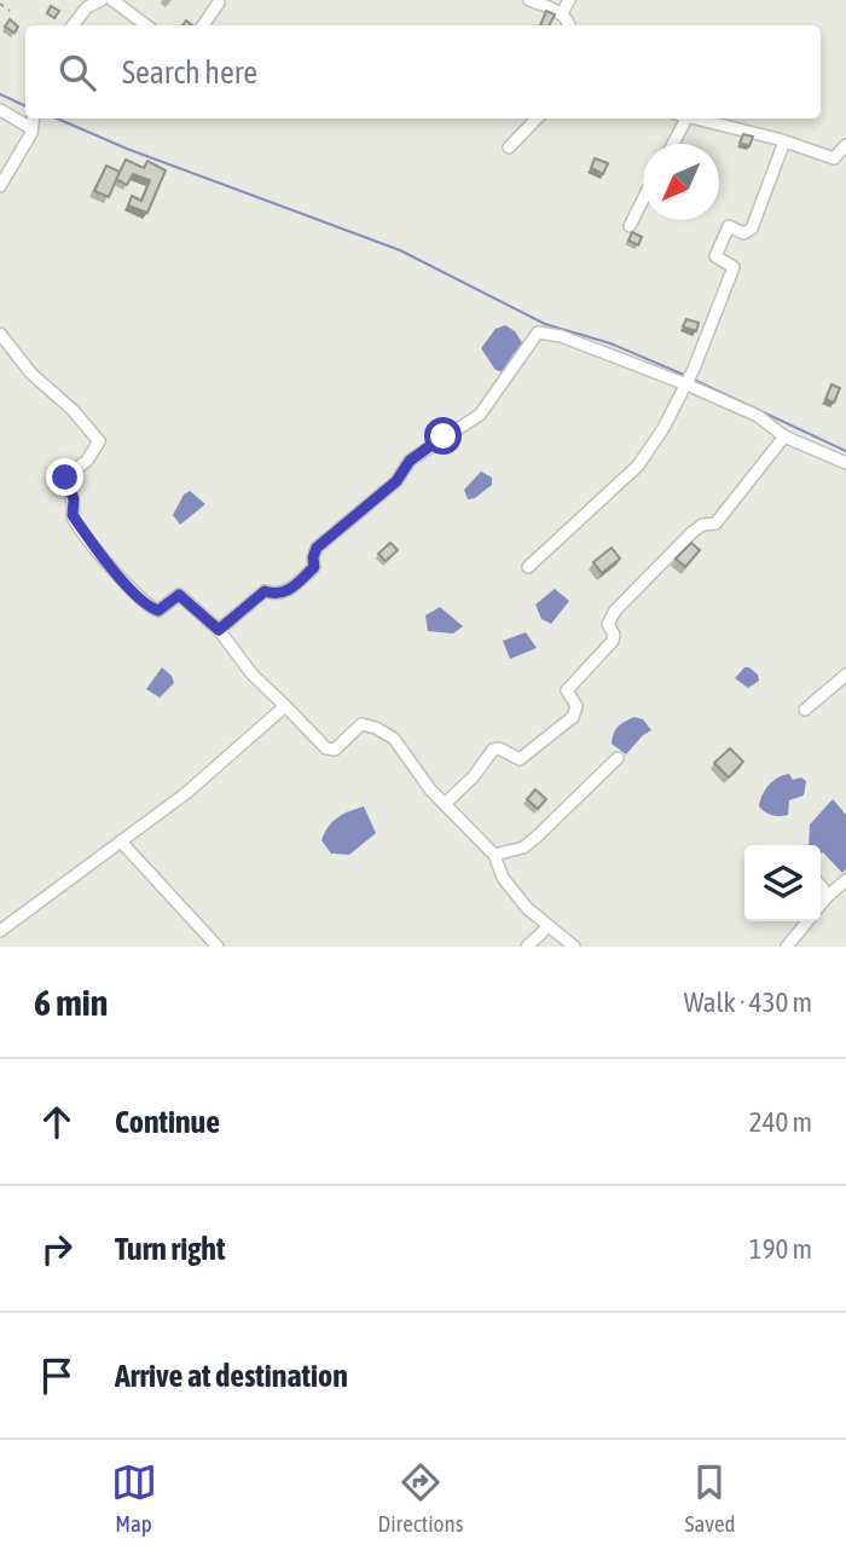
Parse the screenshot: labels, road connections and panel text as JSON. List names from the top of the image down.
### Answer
{
  "north": "bottom left",
  "page": {
    "search": "Search here",
    "heading": ["6 min", "Walk · 430 m"],
    "list": [
      ["Continue", "240 m"],
      ["Turn right", "190 m"],
      "Arrive at destination"
    ],
    "nav": ["Map", "Directions", "Saved"]
  }
}
